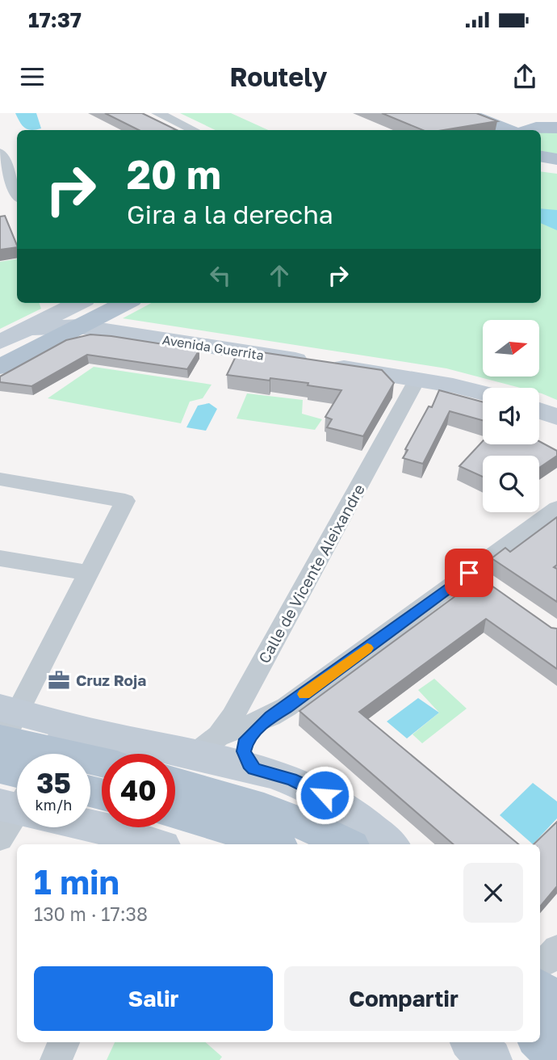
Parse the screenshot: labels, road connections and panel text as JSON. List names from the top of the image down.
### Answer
{
  "streets": {
    "street": ["Avenida Guerrita", "Calle de Vicente Aleixandre"]
  },
  "crossings": [
    ["Avenida Guerrita", "Calle de Vicente Aleixandre"]
  ],
  "places": {
    "office": ["Cruz Roja"]
  },
  "north": "right",
  "page": {
    "status": "17:37",
    "header": "Routely",
    "turn": ["20 m", "Gira a la derecha"],
    "speed": "35 km/h",
    "limit": "40",
    "heading": ["1 min", "130 m · 17:38"],
    "buttons": ["Salir", "Compartir"]
  }
}
